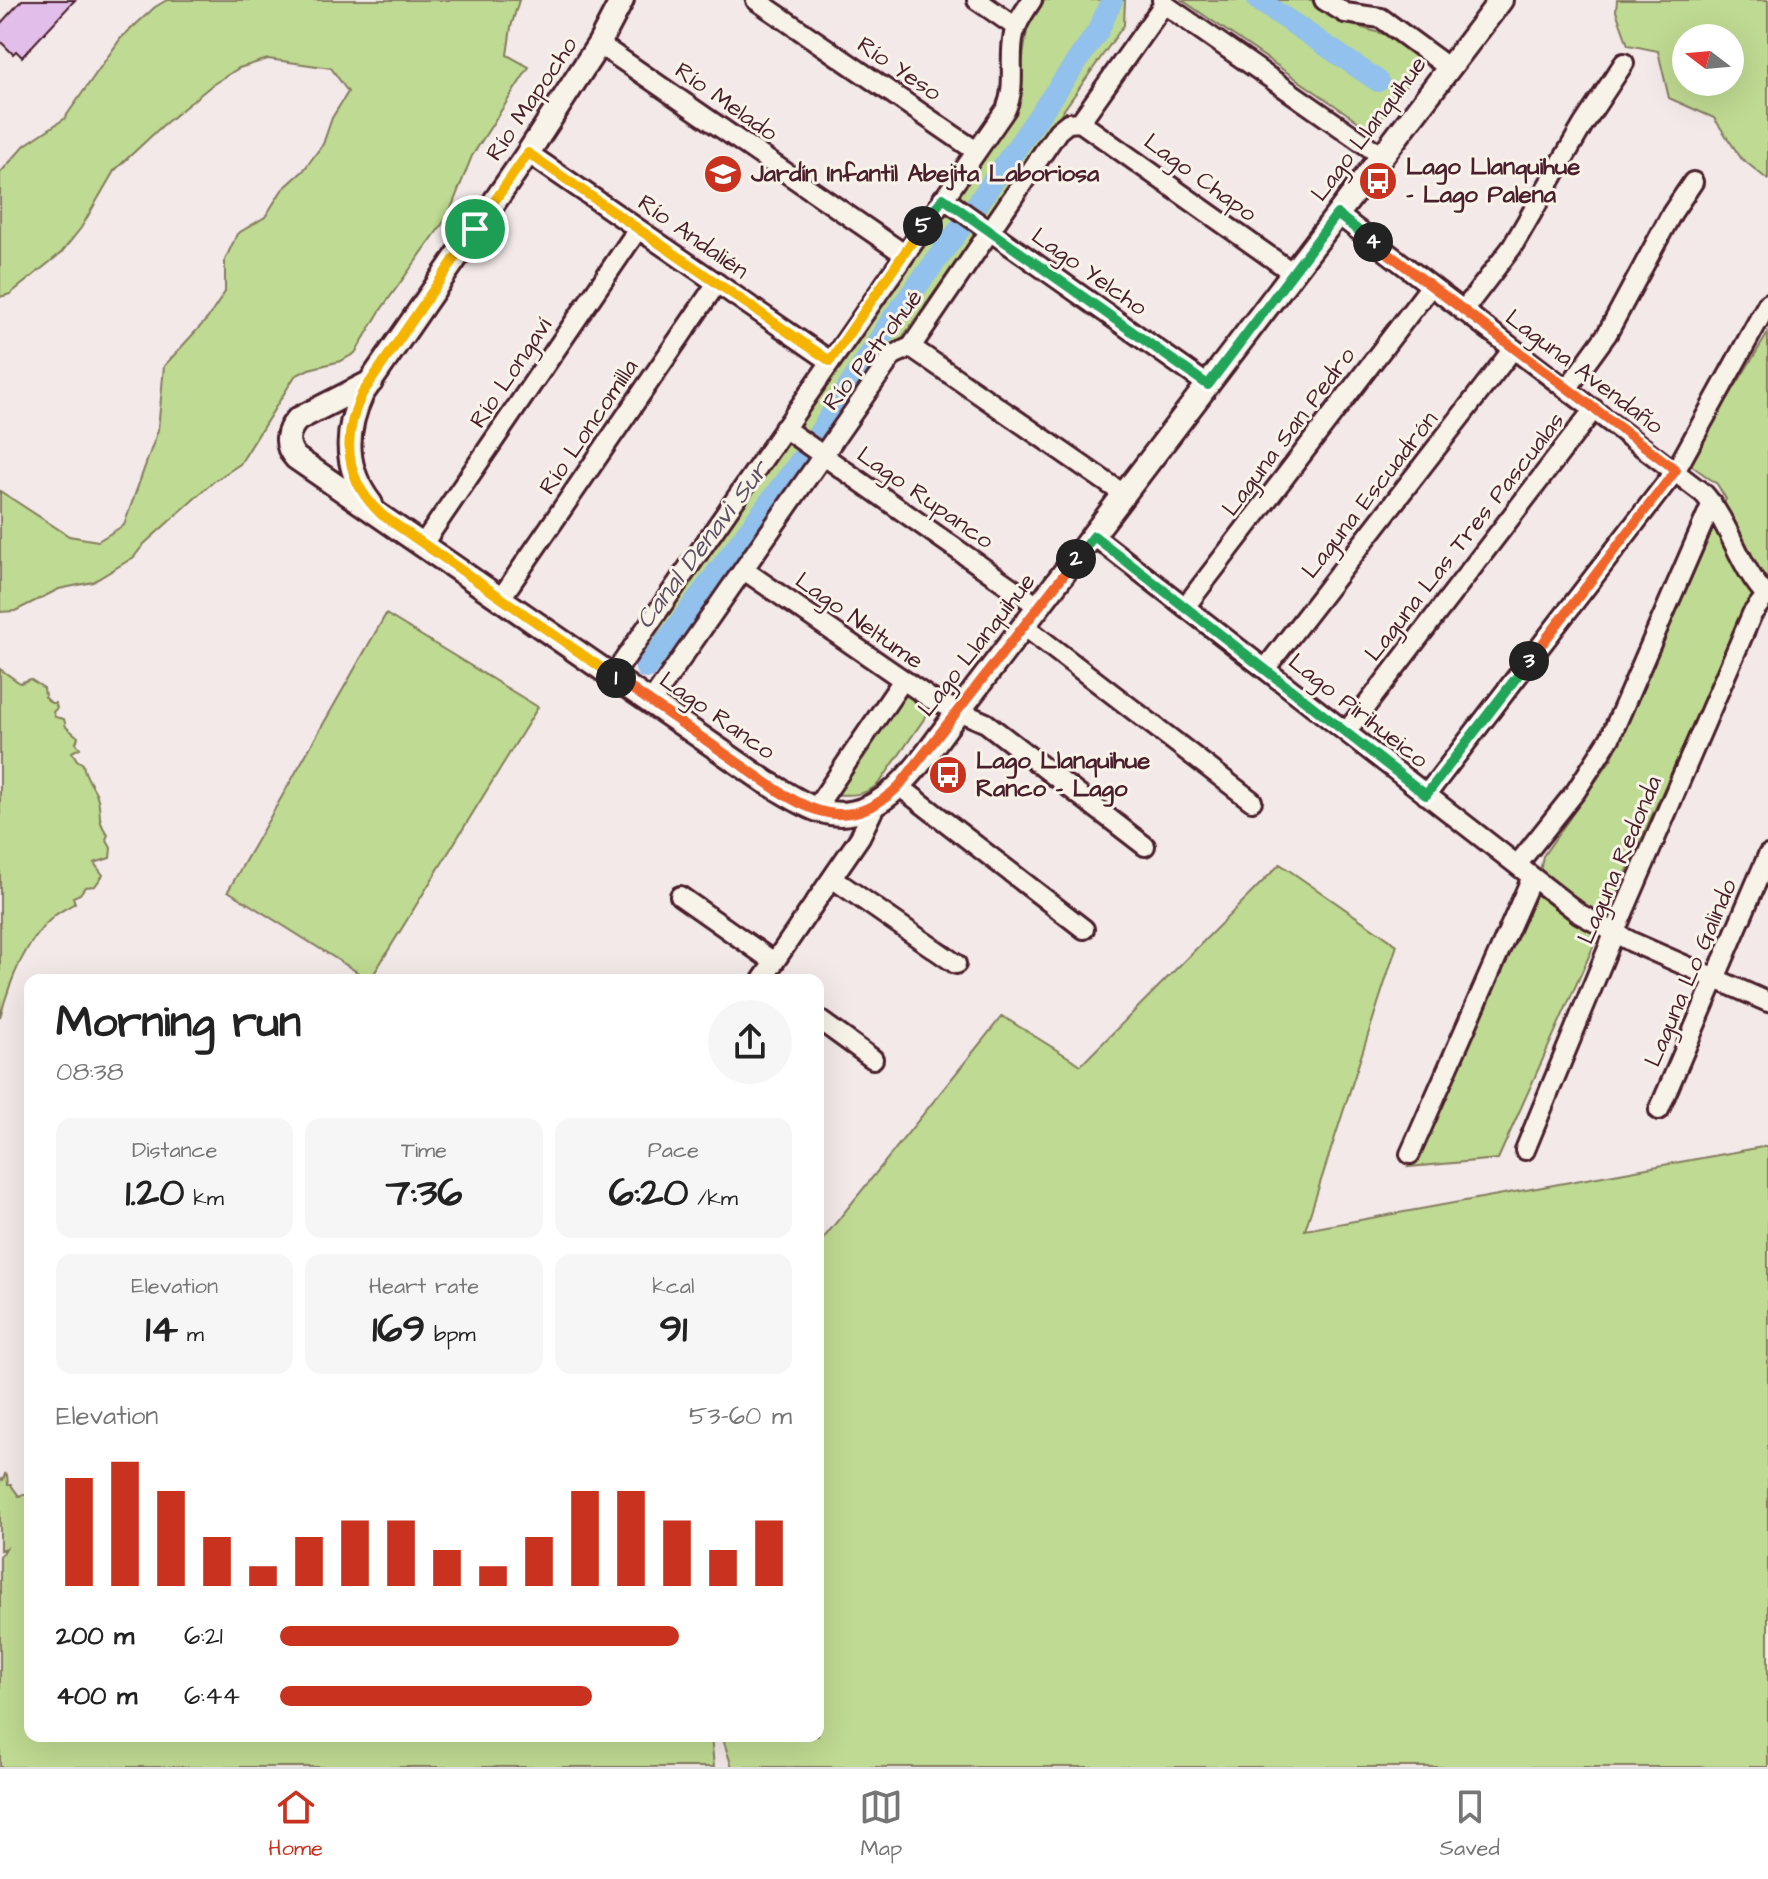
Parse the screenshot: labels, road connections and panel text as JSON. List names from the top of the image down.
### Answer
{
  "streets": {
    "street": [
      "Río Yeso",
      "Río Mapocho",
      "Río Melado",
      "Lago Llanquihue",
      "Lago Chapo",
      "Río Andalién",
      "Lago Yelcho",
      "Río Petrohué",
      "Laguna Avendaño",
      "Río Longaví",
      "Río Loncomilla",
      "Laguna San Pedro",
      "Laguna Escuadrón",
      "Lago Rupanco",
      "Laguna Las Tres Pascualas",
      "Lago Neltume",
      "Lago Pirihueico",
      "Lago Ranco",
      "Laguna Redonda",
      "Laguna Lo Galindo"
    ]
  },
  "crossings": [
    ["Río Yeso", "Río Petrohué"],
    ["Río Mapocho", "Río Melado"],
    ["Río Mapocho", "Río Andalién"],
    ["Río Mapocho", "Lago Ranco"],
    ["Río Melado", "Río Petrohué"],
    ["Lago Llanquihue", "Lago Chapo"],
    ["Lago Llanquihue", "Lago Yelcho"],
    ["Lago Llanquihue", "Laguna Avendaño"],
    ["Lago Llanquihue", "Lago Rupanco"],
    ["Lago Llanquihue", "Lago Neltume"],
    ["Lago Llanquihue", "Lago Pirihueico"],
    ["Lago Llanquihue", "Lago Ranco"],
    ["Lago Chapo", "Río Petrohué"],
    ["Río Andalién", "Río Petrohué"],
    ["Río Andalién", "Río Longaví"],
    ["Río Andalién", "Río Loncomilla"],
    ["Lago Yelcho", "Río Petrohué"],
    ["Río Petrohué", "Lago Rupanco"],
    ["Río Petrohué", "Lago Neltume"],
    ["Río Petrohué", "Lago Ranco"],
    ["Laguna Avendaño", "Laguna San Pedro"],
    ["Laguna Avendaño", "Laguna Escuadrón"],
    ["Laguna Avendaño", "Laguna Las Tres Pascualas"],
    ["Laguna Avendaño", "Laguna Redonda"],
    ["Río Longaví", "Lago Ranco"],
    ["Río Loncomilla", "Lago Ranco"],
    ["Laguna San Pedro", "Lago Pirihueico"],
    ["Laguna Escuadrón", "Lago Pirihueico"],
    ["Laguna Las Tres Pascualas", "Lago Pirihueico"],
    ["Lago Pirihueico", "Laguna Redonda"],
    ["Lago Pirihueico", "Laguna Lo Galindo"]
  ],
  "water": ["Canal Denavi Sur"],
  "places": {
    "school or university": ["Jardín Infantil Abejita Laboriosa"],
    "bus stop": ["Lago Llanquihue - Lago Palena", "Lago Llanquihue Ranco - Lago"]
  },
  "north": "left",
  "page": {
    "pins": [
      "5",
      "4",
      "2",
      "3",
      "1"
    ],
    "heading": ["Morning run", "08:38"],
    "stats": [
      ["Distance", "1.20 km"],
      ["Time", "7:36"],
      ["Pace", "6:20 /km"],
      ["Elevation", "14 m"],
      ["Heart rate", "169 bpm"],
      ["kcal", "91"]
    ],
    "chart": ["Elevation", "53–60 m"],
    "list": [
      {
        "name": "200 m",
        "note": "6:21"
      },
      {
        "name": "400 m",
        "note": "6:44"
      }
    ],
    "tabs": ["Home", "Map", "Saved"]
  }
}
